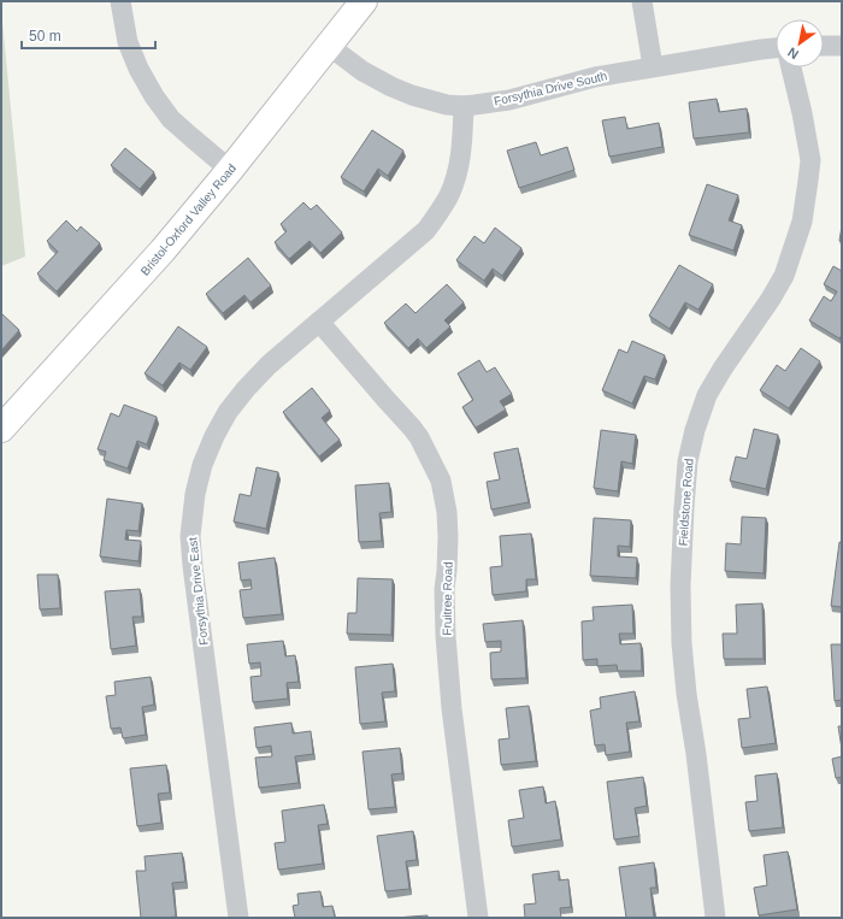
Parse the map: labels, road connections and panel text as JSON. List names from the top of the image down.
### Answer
{
  "streets": {
    "main road": ["Bristol-Oxford Valley Road"],
    "street": [
      "Forsythia Drive South",
      "Fieldstone Road",
      "Forsythia Drive East",
      "Fruitree Road"
    ]
  },
  "crossings": [
    ["Forsythia Drive South", "Bristol-Oxford Valley Road"],
    ["Forsythia Drive South", "Forsythia Drive East"],
    ["Forsythia Drive East", "Fruitree Road"]
  ],
  "scale_bar": "50 m",
  "north": "bottom left"
}
